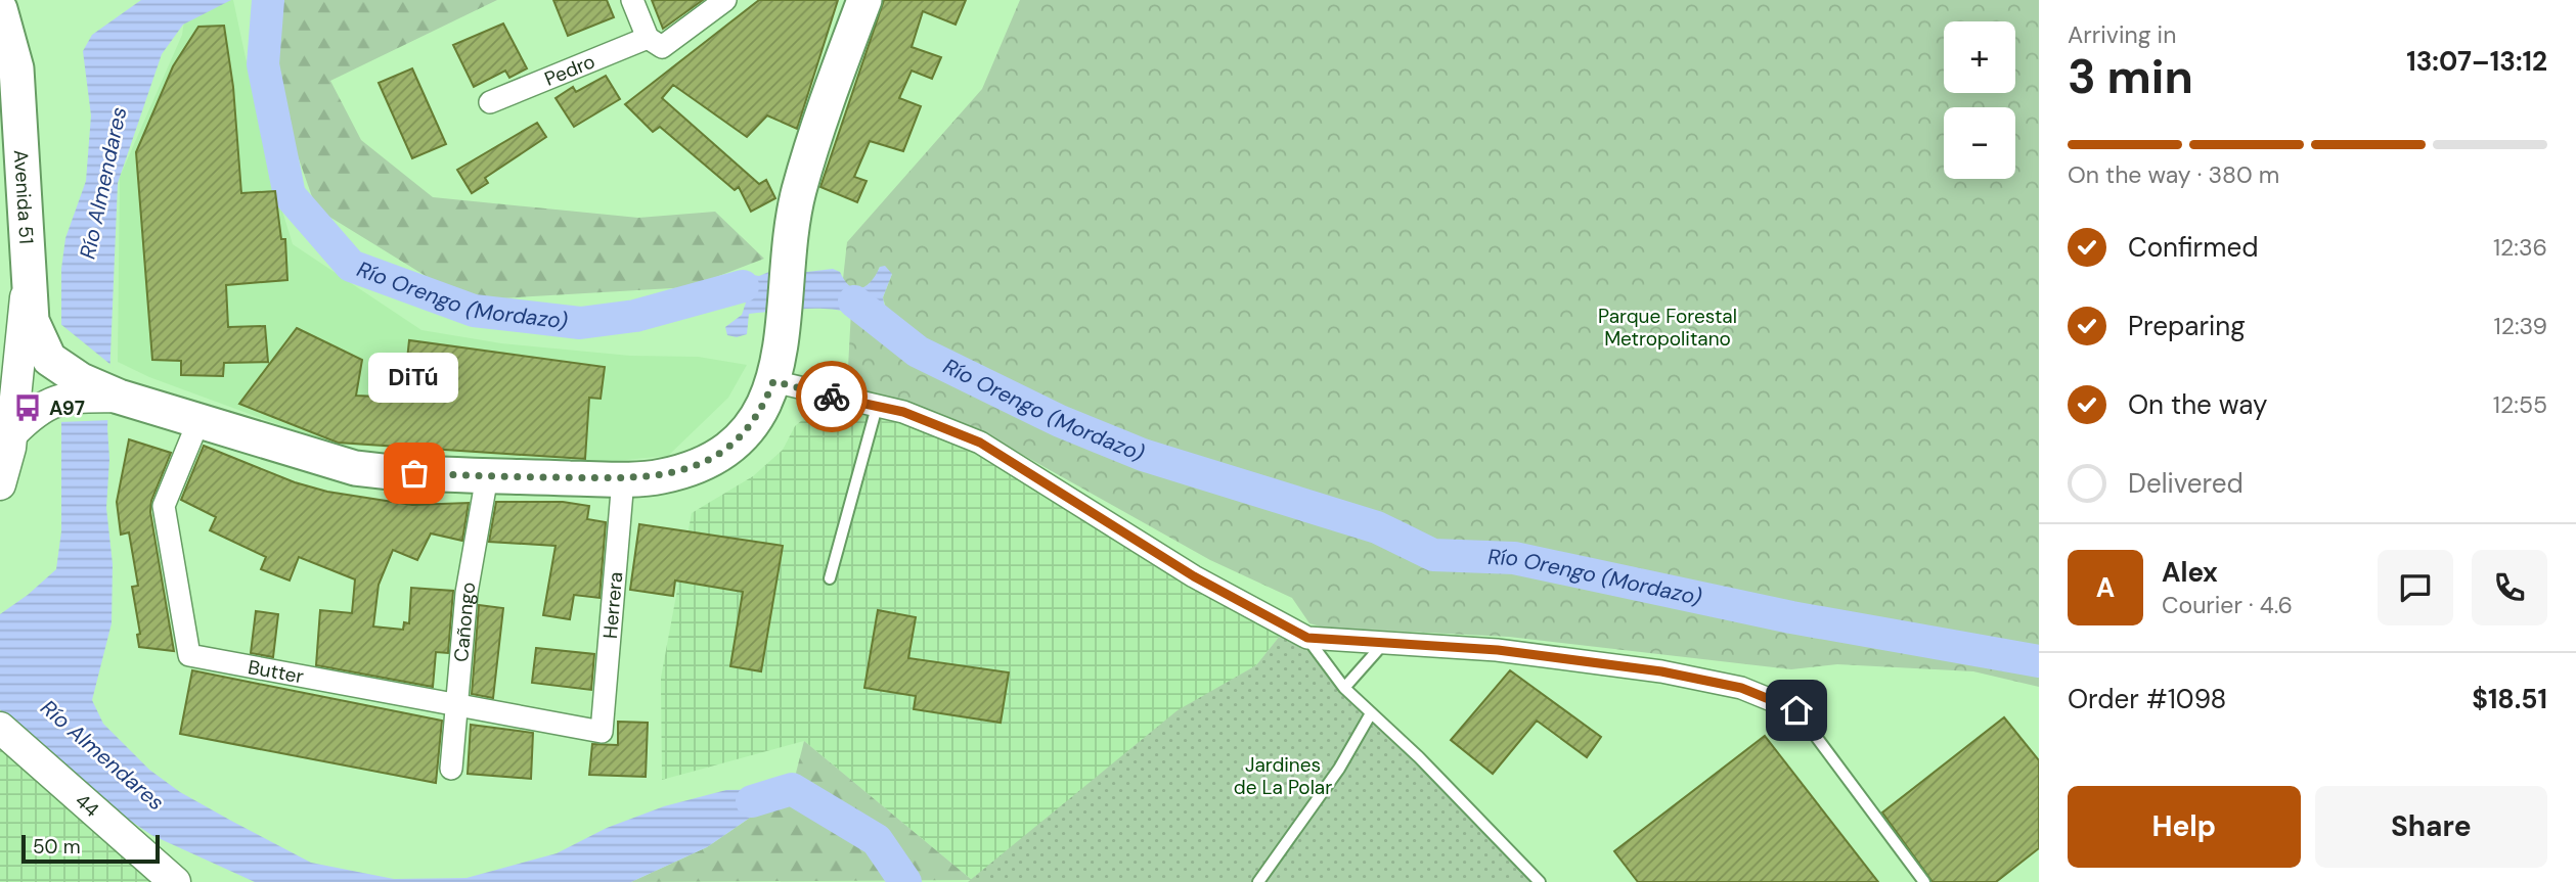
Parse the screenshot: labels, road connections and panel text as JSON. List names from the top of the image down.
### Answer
{
  "streets": {
    "main road": ["Avenida 51"],
    "street": [
      "Pedro",
      "Herrera",
      "Cañongo",
      "Butter",
      "44"
    ]
  },
  "crossings": [
    ["Herrera", "Butter"],
    ["Cañongo", "Butter"]
  ],
  "water": ["Río Almendares", "Río Orengo (Mordazo)"],
  "parks": ["Parque Forestal Metropolitano", "Jardines de La Polar"],
  "places": {
    "bus stop": ["A97"],
    "other": ["DiTú"]
  },
  "scale_bar": "50 m",
  "page": {
    "heading": ["3 min", "Arriving in", "13:07–13:12"],
    "panel": [
      "Alex",
      "Courier · 4.6",
      "Order #1098",
      "$18.51"
    ],
    "map_buttons": ["+", "−"],
    "bar": "On the way · 380 m",
    "list": [
      ["Confirmed", "12:36"],
      ["Preparing", "12:39"],
      ["On the way", "12:55"],
      "Delivered"
    ],
    "bubble": "DiTú",
    "round": "A",
    "buttons": ["Help", "Share"],
    "scale": "50 m"
  }
}
